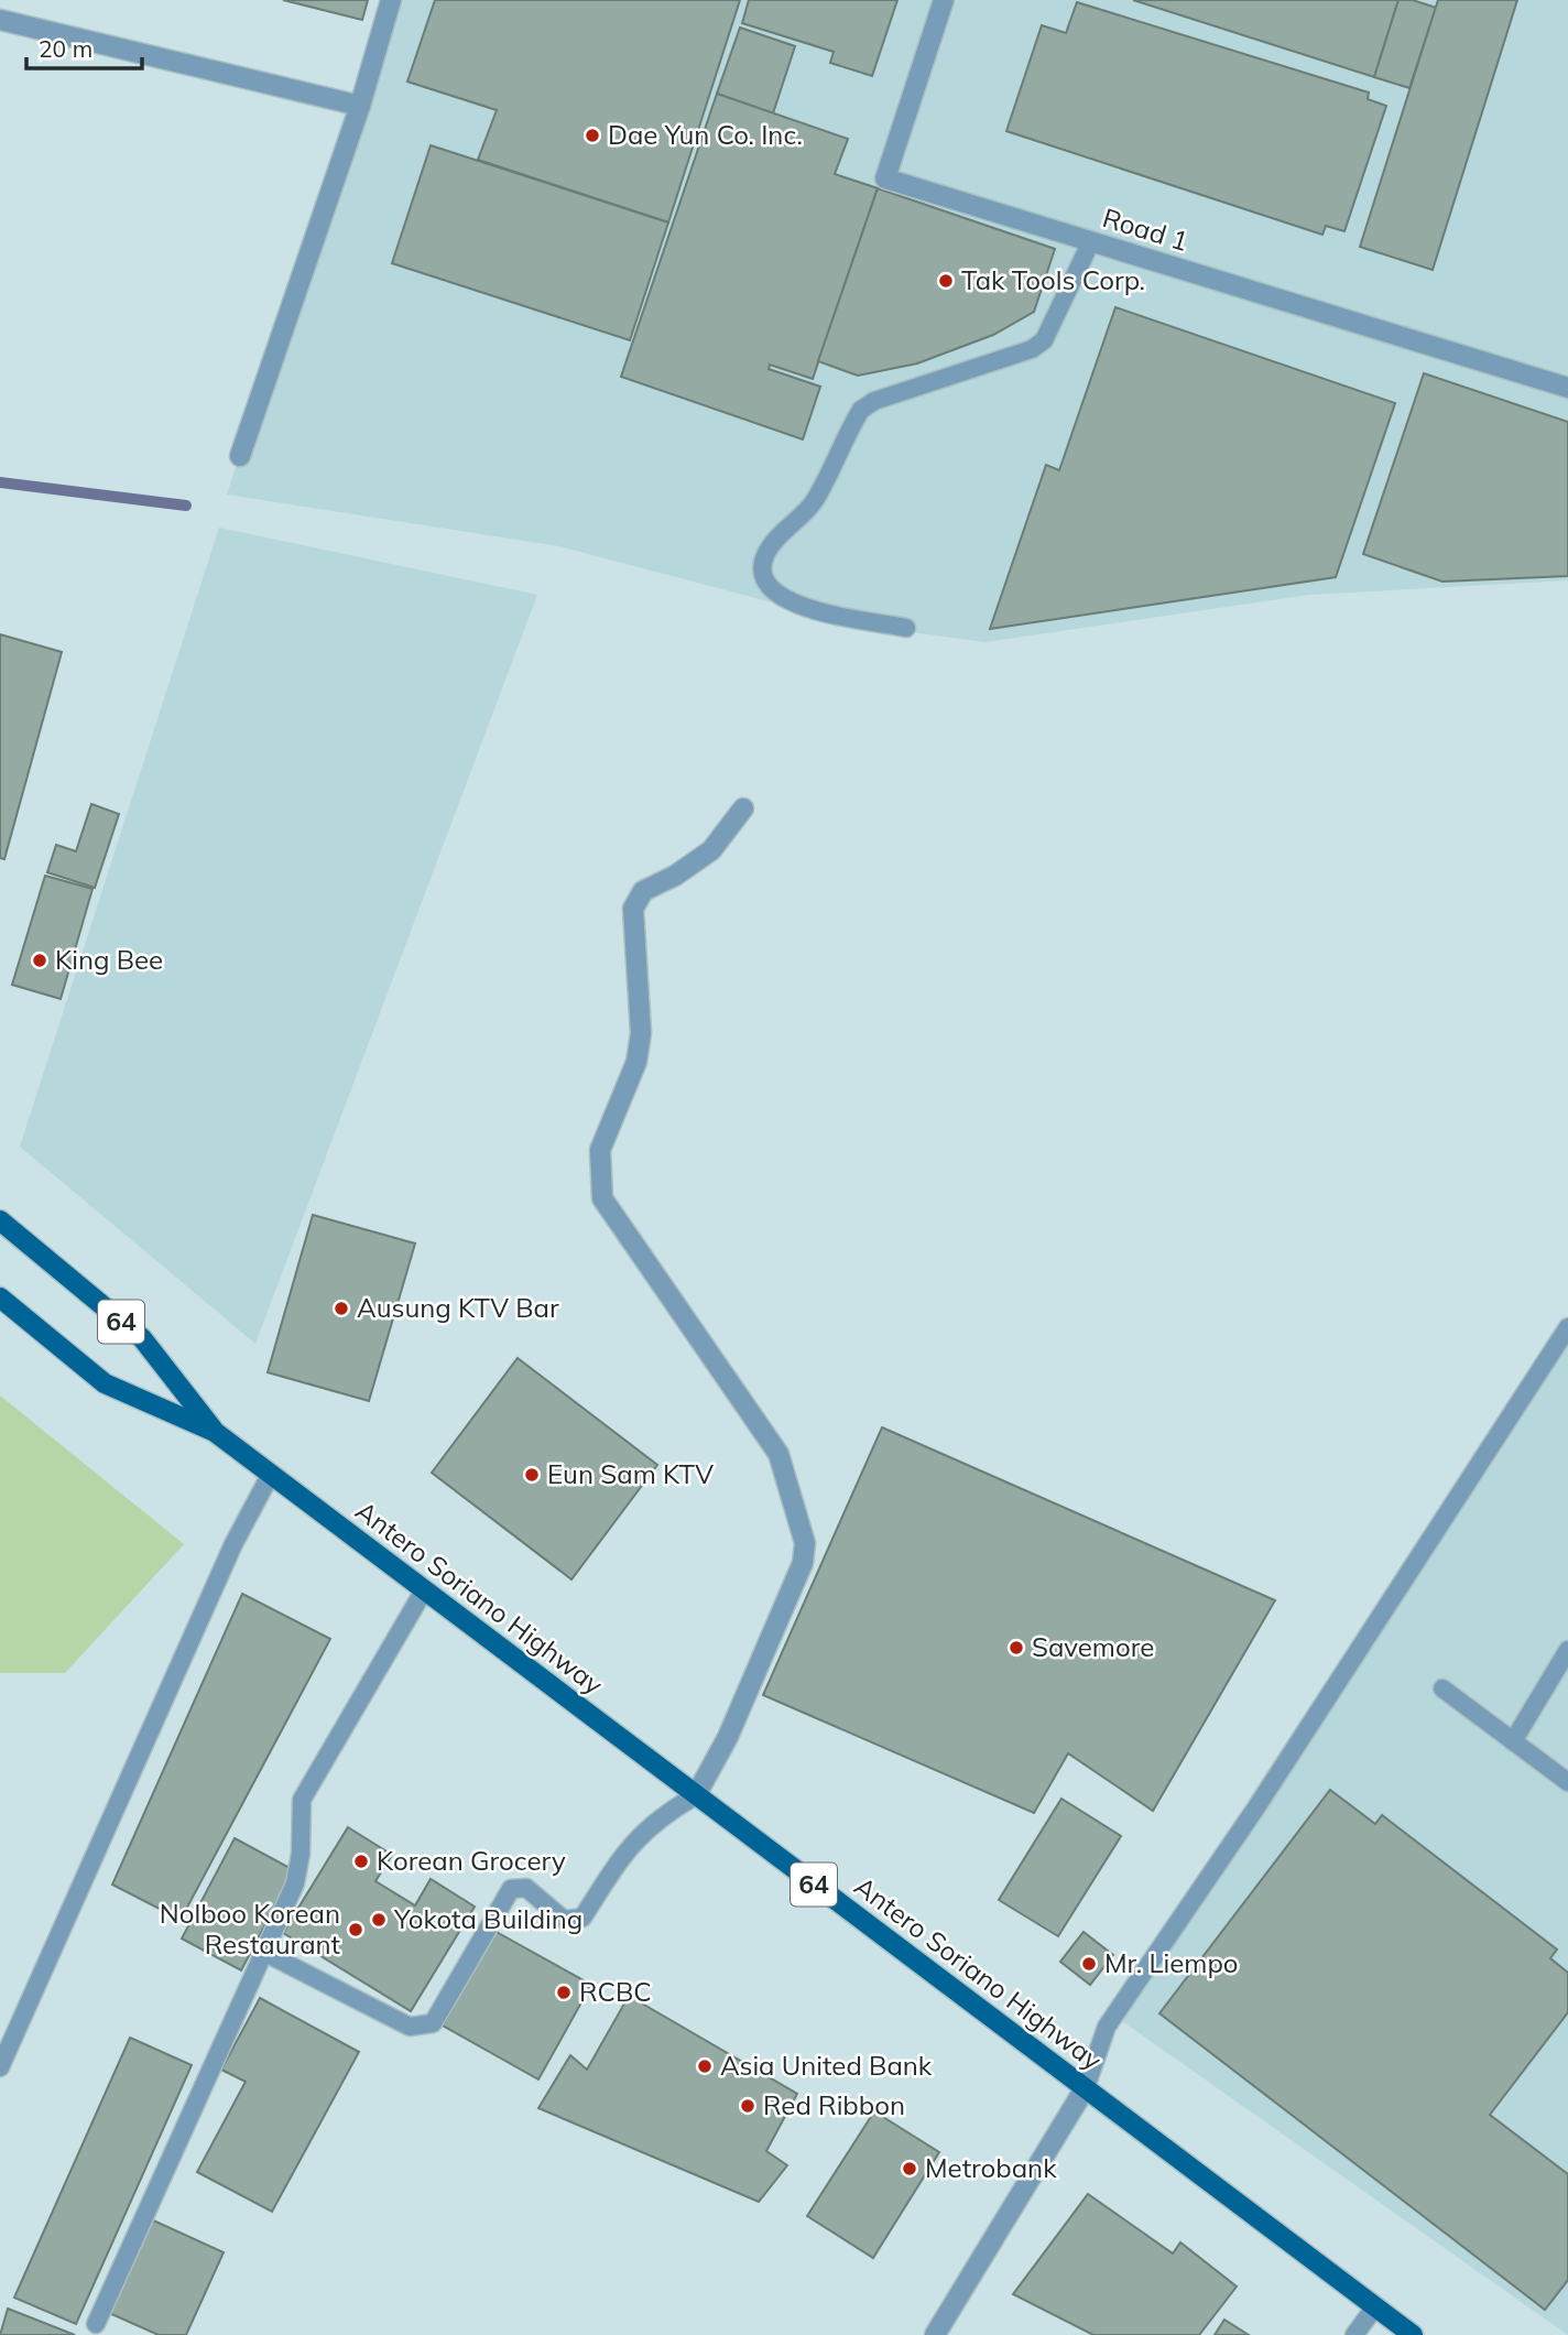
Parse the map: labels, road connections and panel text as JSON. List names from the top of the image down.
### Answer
{
  "streets": {
    "main road": ["64", "Antero Soriano Highway"],
    "street": ["Road 1"]
  },
  "places": [
    "Dae Yun Co. Inc.",
    "Tak Tools Corp.",
    "King Bee",
    "Ausung KTV Bar",
    "Eun Sam KTV",
    "Savemore",
    "Korean Grocery",
    "Yokota Building",
    "Nolboo Korean Restaurant",
    "Mr. Liempo",
    "RCBC",
    "Asia United Bank",
    "Red Ribbon",
    "Metrobank"
  ],
  "scale_bar": "20 m"
}
